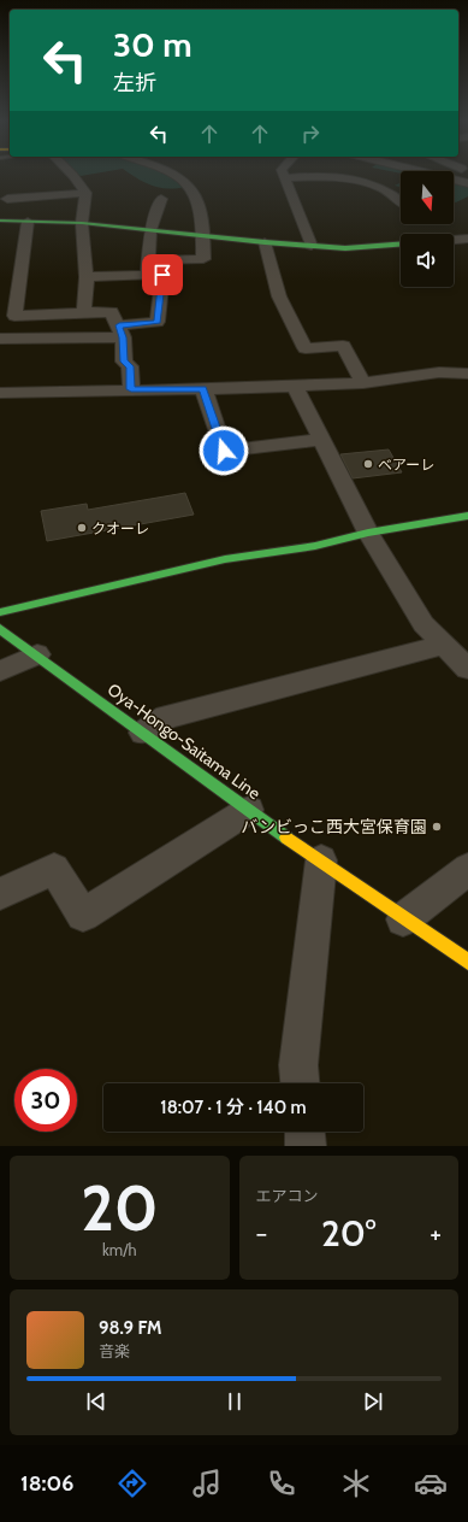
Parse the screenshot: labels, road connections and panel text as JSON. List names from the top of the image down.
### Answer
{
  "streets": {
    "street": ["Oya-Hongo-Saitama Line"]
  },
  "places": ["ベアーレ", "クオーレ", "バンビっこ西大宮保育園"],
  "north": "bottom",
  "page": {
    "turn": ["30 m", "左折"],
    "limit": "30",
    "trip": "18:07 · 1 分 · 140 m",
    "tile": [
      ["20", "km/h"],
      "エアコン"
    ],
    "heat": ["−", "20°", "+"],
    "song": ["98.9 FM", "音楽"],
    "tabs": "18:06"
  }
}
